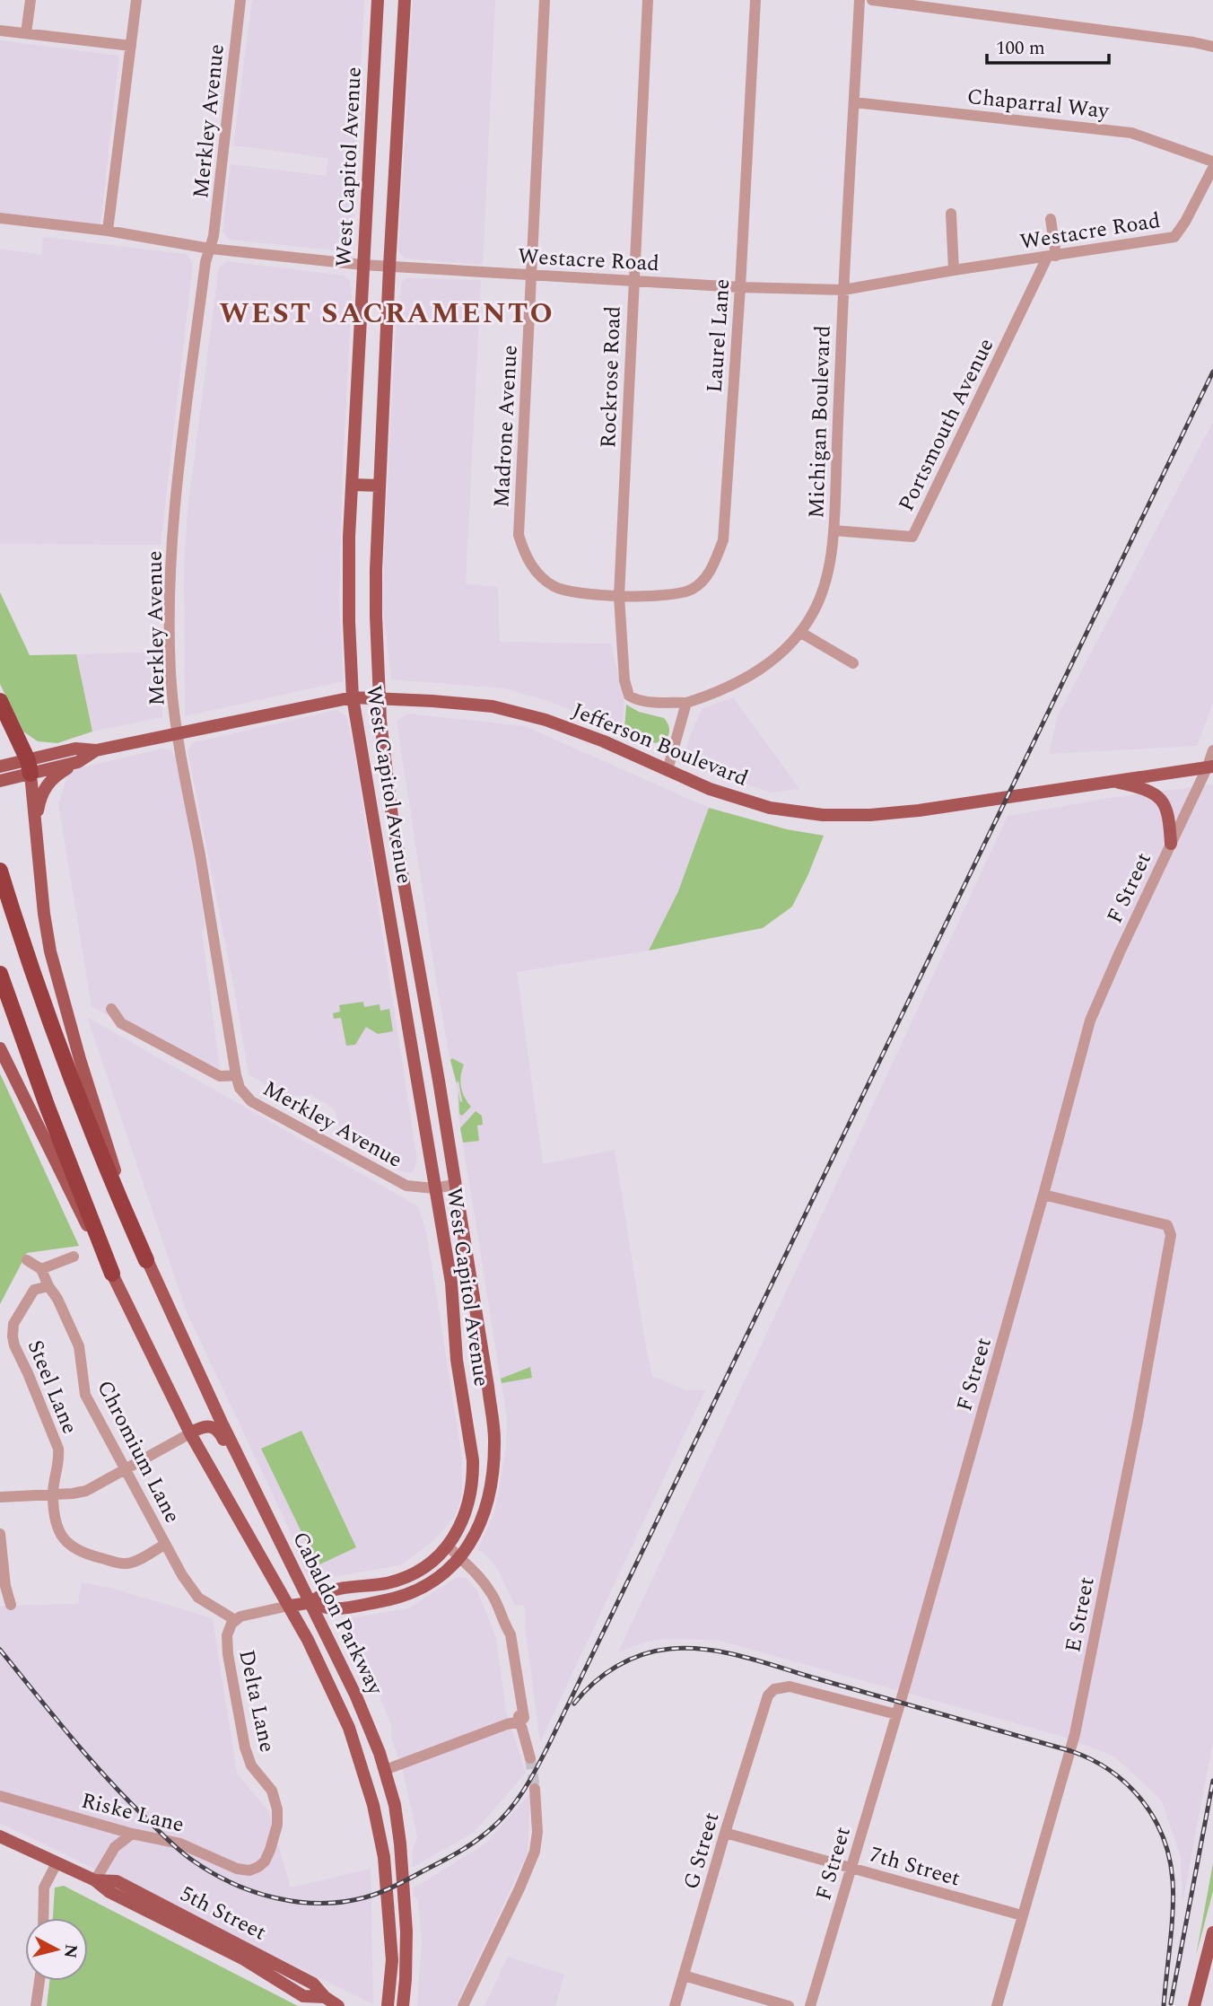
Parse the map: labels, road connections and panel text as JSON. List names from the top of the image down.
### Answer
{
  "streets": {
    "main road": [
      "West Capitol Avenue",
      "Jefferson Boulevard",
      "Cabaldon Parkway",
      "5th Street"
    ],
    "street": [
      "Chaparral Way",
      "Merkley Avenue",
      "Westacre Road",
      "Laurel Lane",
      "Rockrose Road",
      "Michigan Boulevard",
      "Portsmouth Avenue",
      "Madrone Avenue",
      "F Street",
      "Steel Lane",
      "Chromium Lane",
      "E Street",
      "Delta Lane",
      "Riske Lane",
      "G Street",
      "7th Street"
    ]
  },
  "crossings": [
    ["Chaparral Way", "Michigan Boulevard"],
    ["Merkley Avenue", "West Capitol Avenue"],
    ["Merkley Avenue", "Westacre Road"],
    ["Merkley Avenue", "Jefferson Boulevard"],
    ["West Capitol Avenue", "Westacre Road"],
    ["West Capitol Avenue", "Jefferson Boulevard"],
    ["West Capitol Avenue", "Cabaldon Parkway"],
    ["Westacre Road", "Laurel Lane"],
    ["Westacre Road", "Rockrose Road"],
    ["Westacre Road", "Michigan Boulevard"],
    ["Westacre Road", "Portsmouth Avenue"],
    ["Westacre Road", "Madrone Avenue"],
    ["Laurel Lane", "Rockrose Road"],
    ["Laurel Lane", "Madrone Avenue"],
    ["Rockrose Road", "Michigan Boulevard"],
    ["Rockrose Road", "Madrone Avenue"],
    ["Michigan Boulevard", "Portsmouth Avenue"],
    ["Jefferson Boulevard", "F Street"],
    ["F Street", "E Street"],
    ["F Street", "G Street"],
    ["F Street", "7th Street"],
    ["Steel Lane", "Chromium Lane"],
    ["Chromium Lane", "Delta Lane"],
    ["Cabaldon Parkway", "Delta Lane"],
    ["E Street", "7th Street"],
    ["Delta Lane", "Riske Lane"],
    ["G Street", "7th Street"]
  ],
  "districts": ["WEST SACRAMENTO"],
  "scale_bar": "100 m",
  "north": "right"
}
